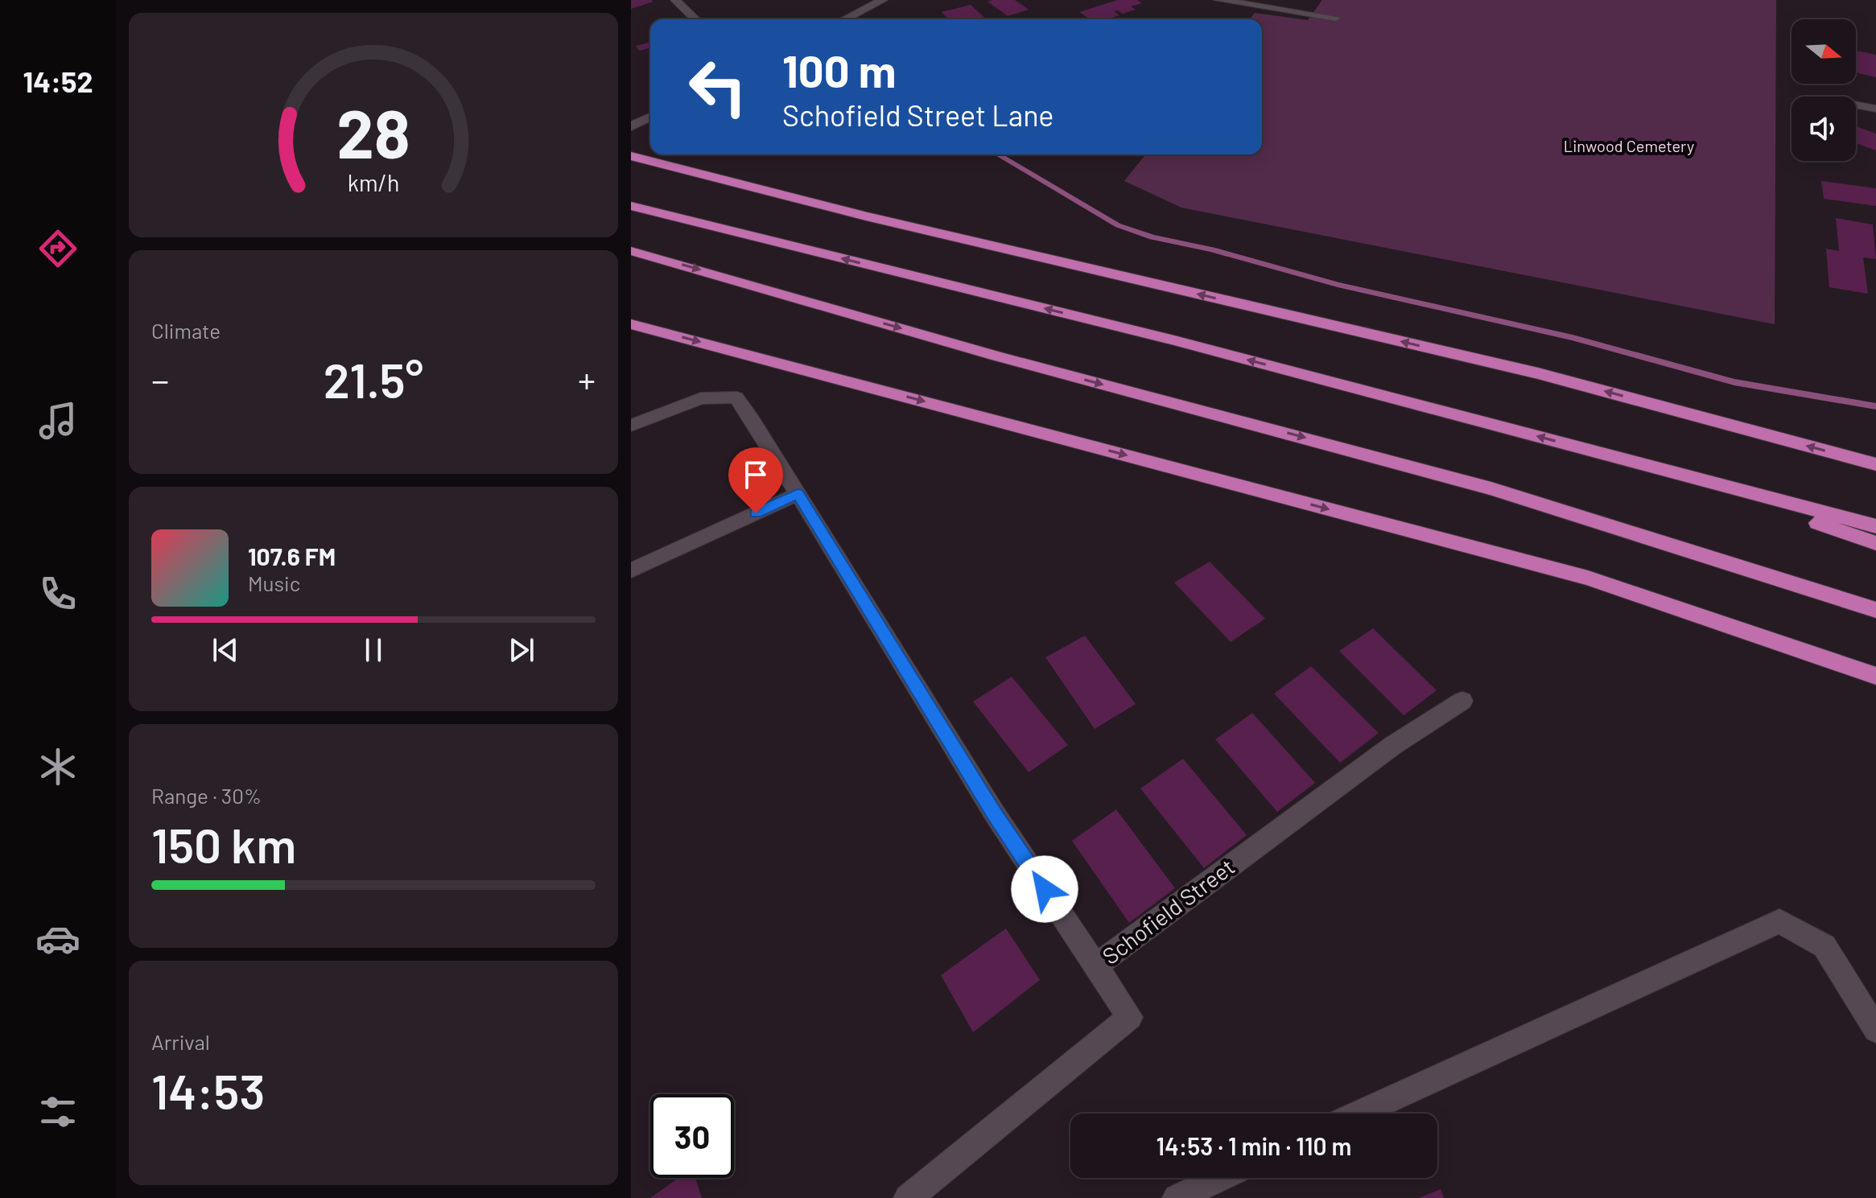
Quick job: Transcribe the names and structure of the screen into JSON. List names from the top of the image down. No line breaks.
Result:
{"streets":{"street":["Schofield Street"]},"parks":["Linwood Cemetery"],"north":"right","page":{"tabs":"14:52","turn":["100 m","Schofield Street Lane"],"tile":["Climate",["Range · 30%","150 km"],["Arrival","14:53"]],"heat":["−","21.5°","+"],"song":["107.6 FM","Music"],"limit":"30","trip":"14:53 · 1 min · 110 m","gauge":["28","km/h"]}}
